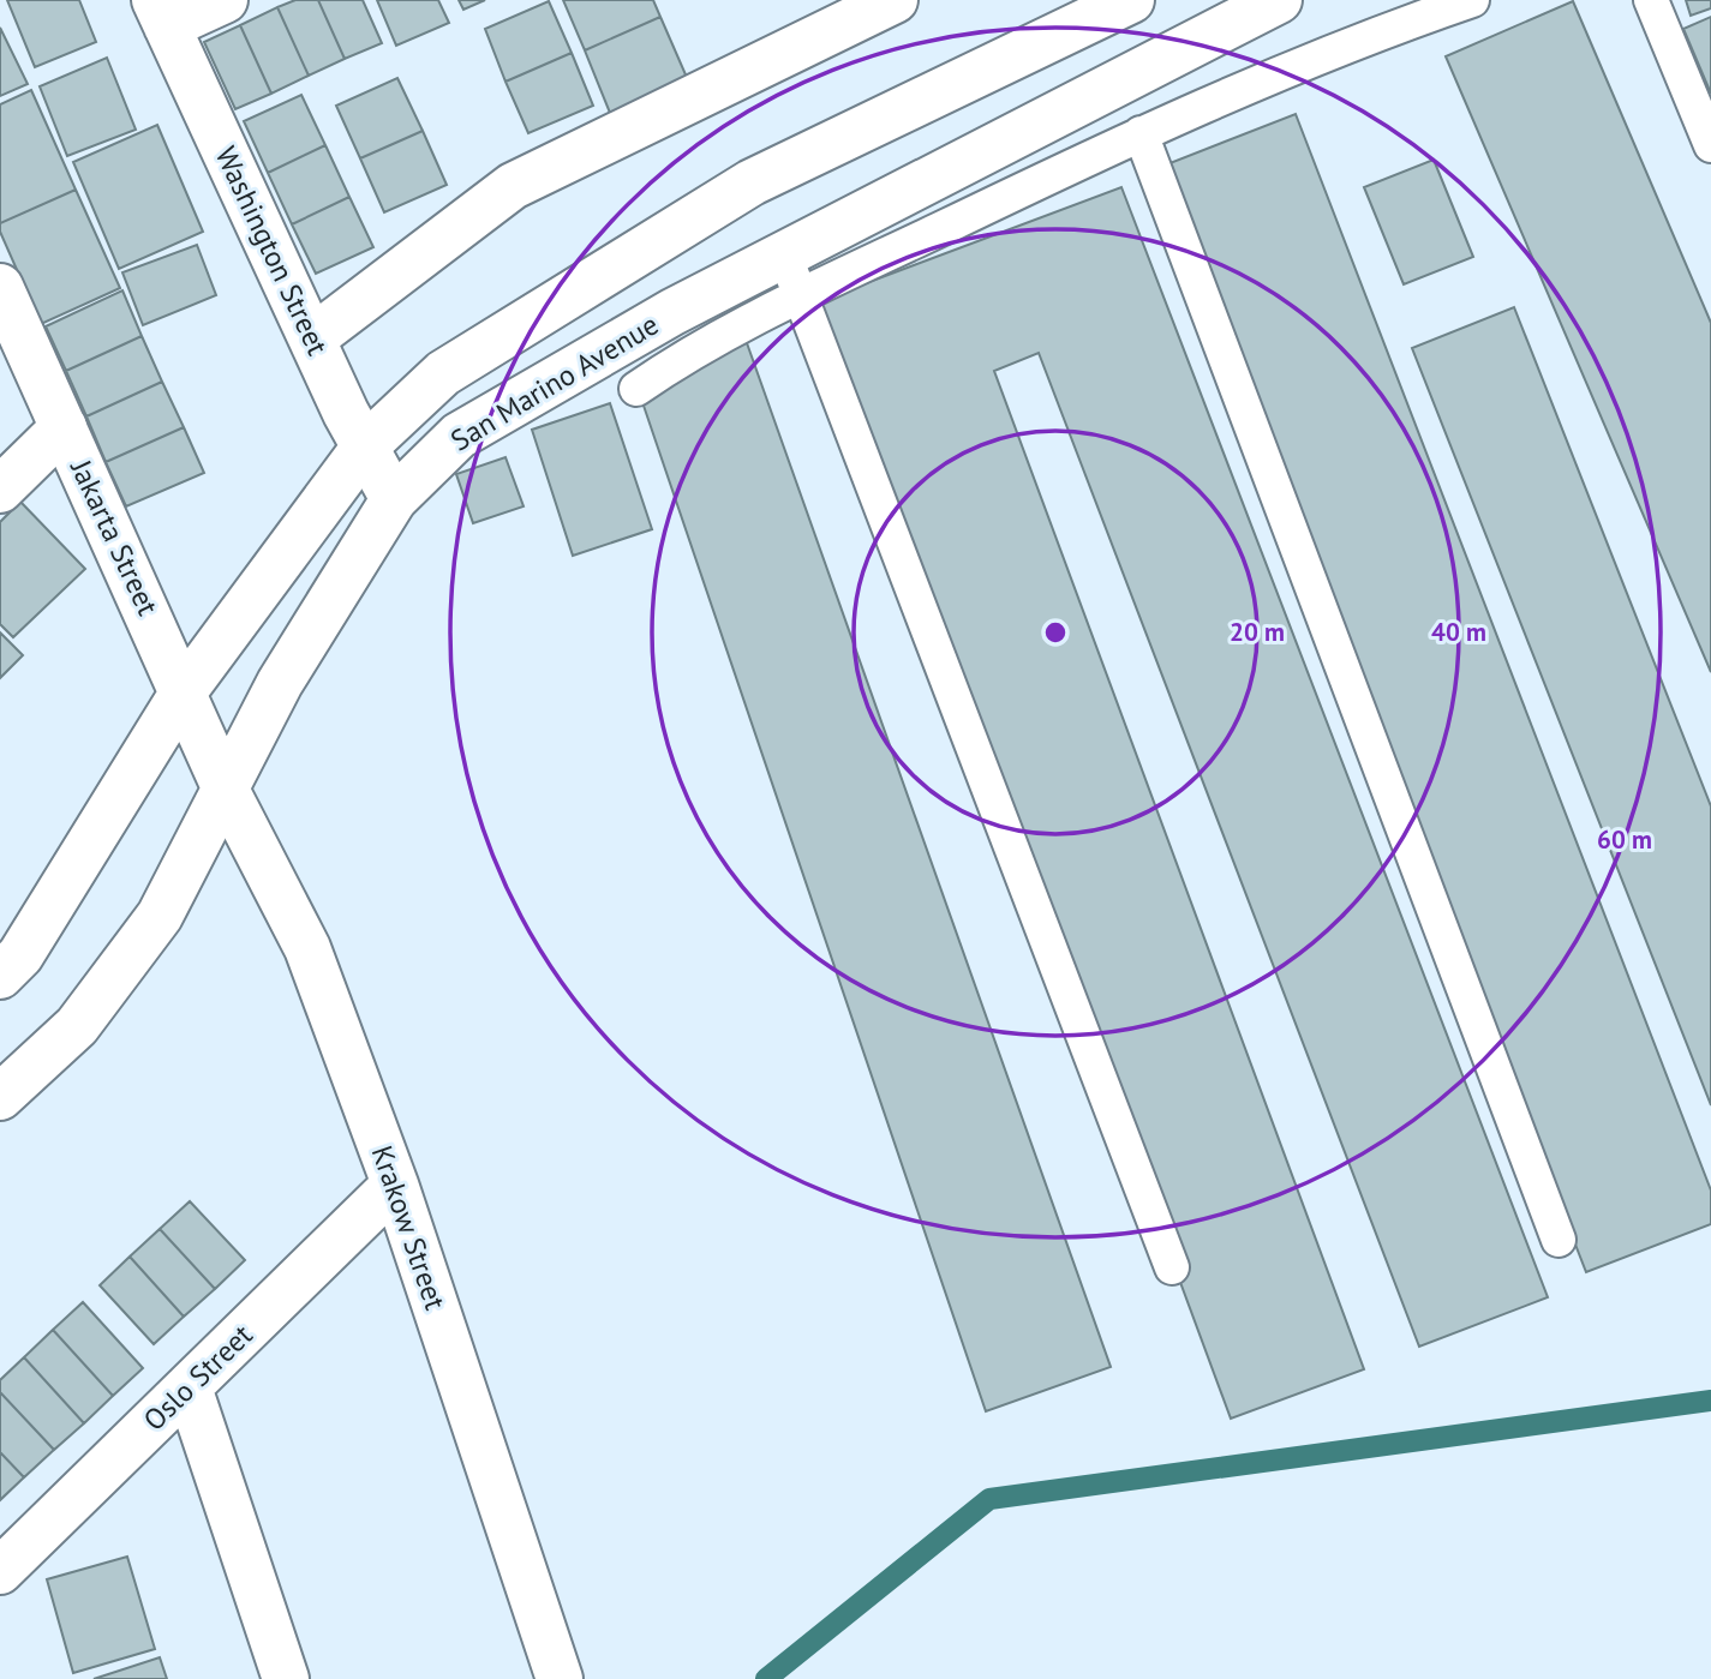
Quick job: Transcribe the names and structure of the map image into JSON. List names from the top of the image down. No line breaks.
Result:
{"streets":{"street":["Washington Street","San Marino Avenue","Jakarta Street","Krakow Street","Oslo Street"]},"crossings":[["Washington Street","San Marino Avenue"],["San Marino Avenue","Jakarta Street"],["San Marino Avenue","Krakow Street"],["Jakarta Street","Krakow Street"],["Krakow Street","Oslo Street"]],"rings":["20 m","40 m","60 m"]}
